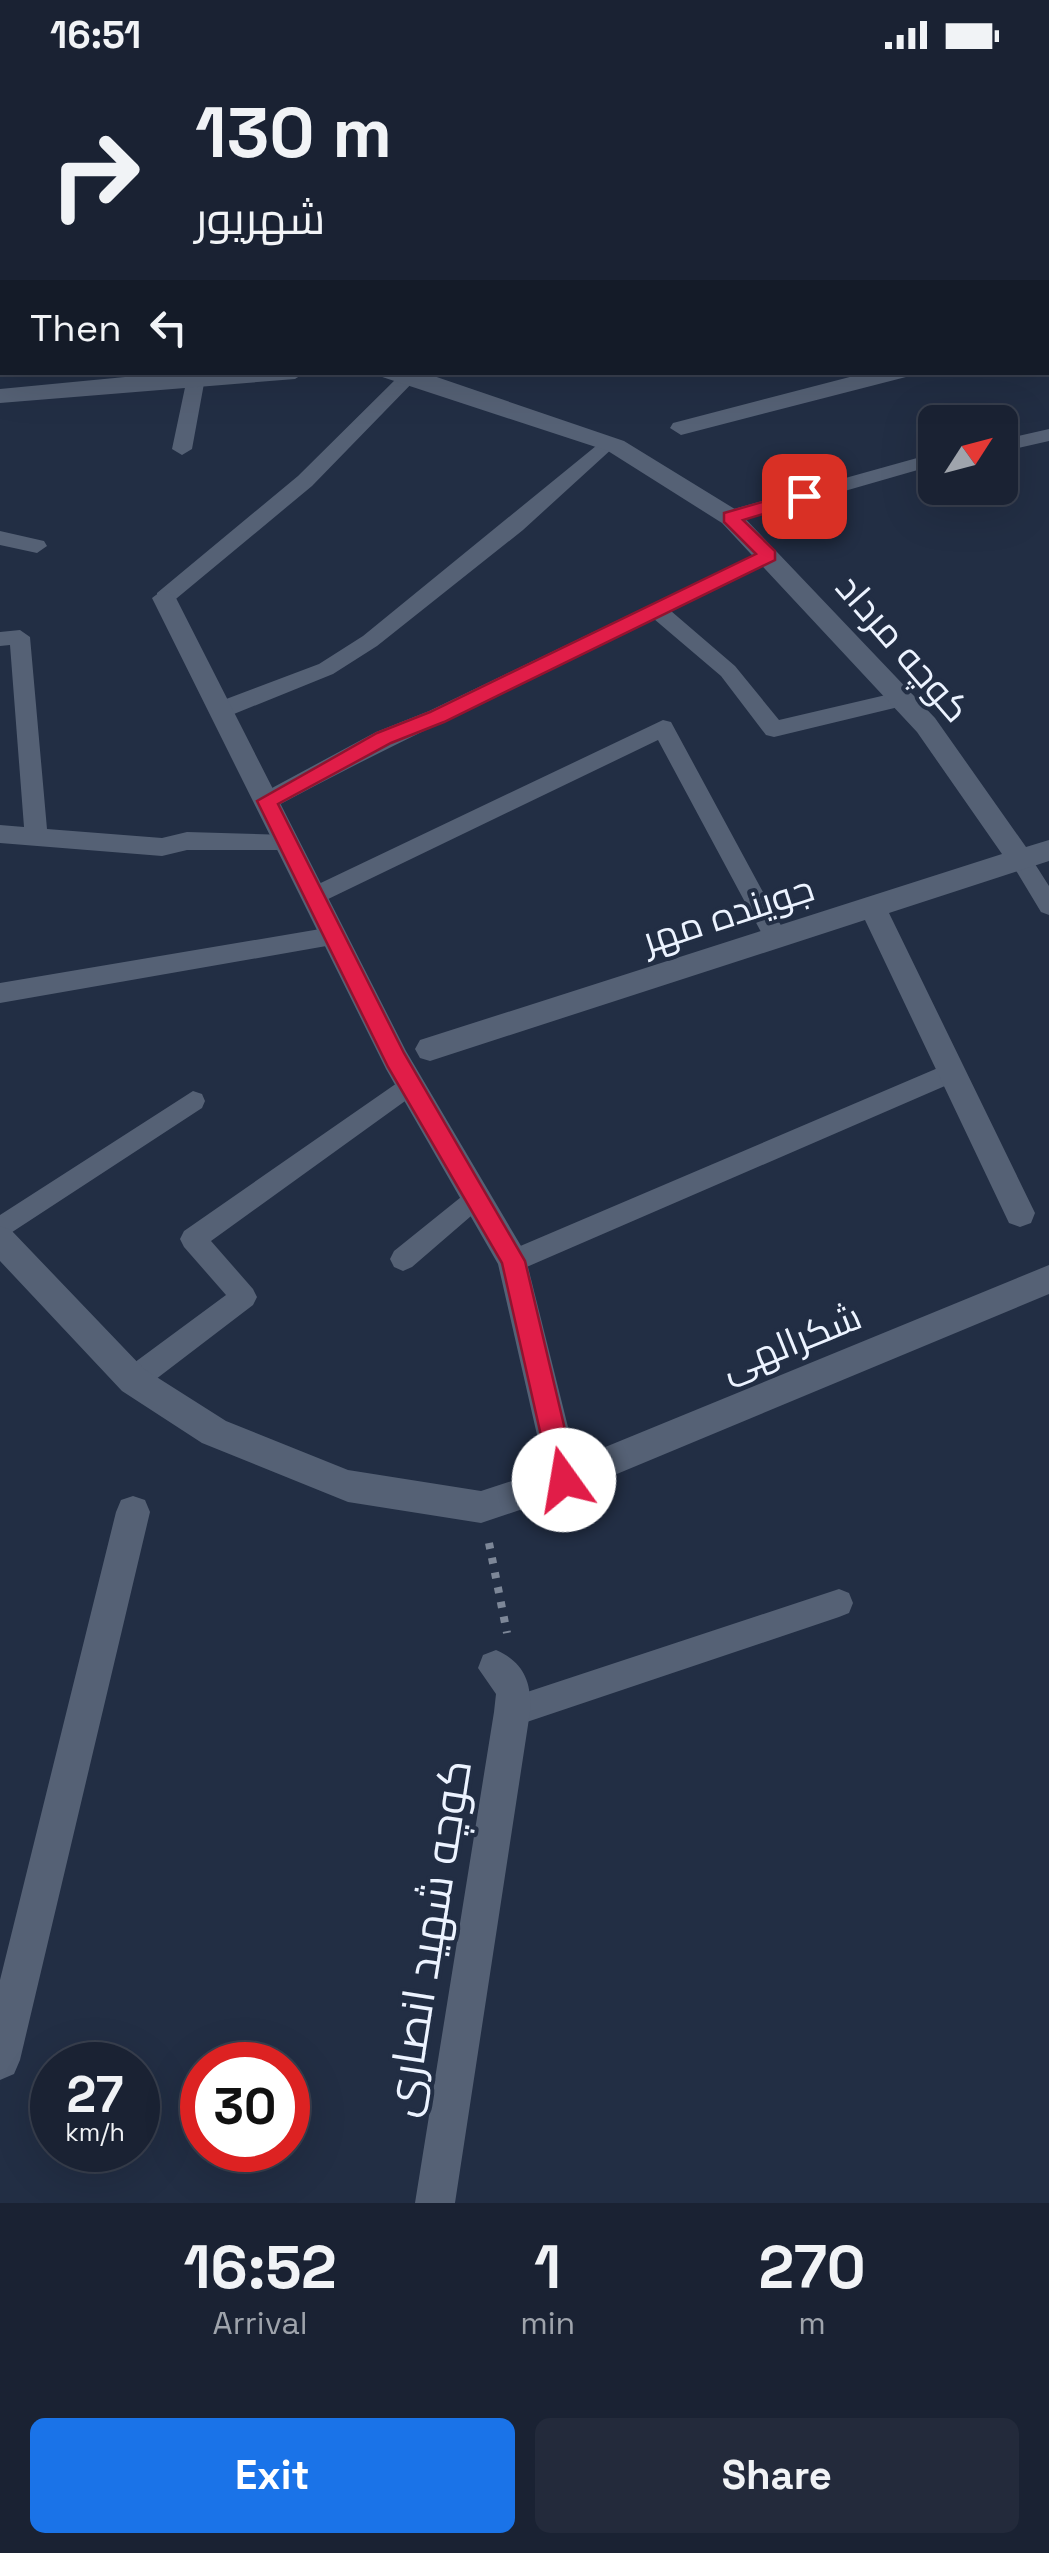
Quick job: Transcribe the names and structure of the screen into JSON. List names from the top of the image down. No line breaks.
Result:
{"streets":{"street":["کوچه مرداد","جوینده مهر","شکرالهی","کوچه شهید انصاری"]},"crossings":[["کوچه مرداد","جوینده مهر"]],"north":"top right","page":{"status":"16:51","turn":["130 m","شهریور"],"then":"Then","speed":"27 km/h","limit":"30","eta":["16:52","Arrival","1","min","270","m"],"buttons":["Exit","Share"]}}
